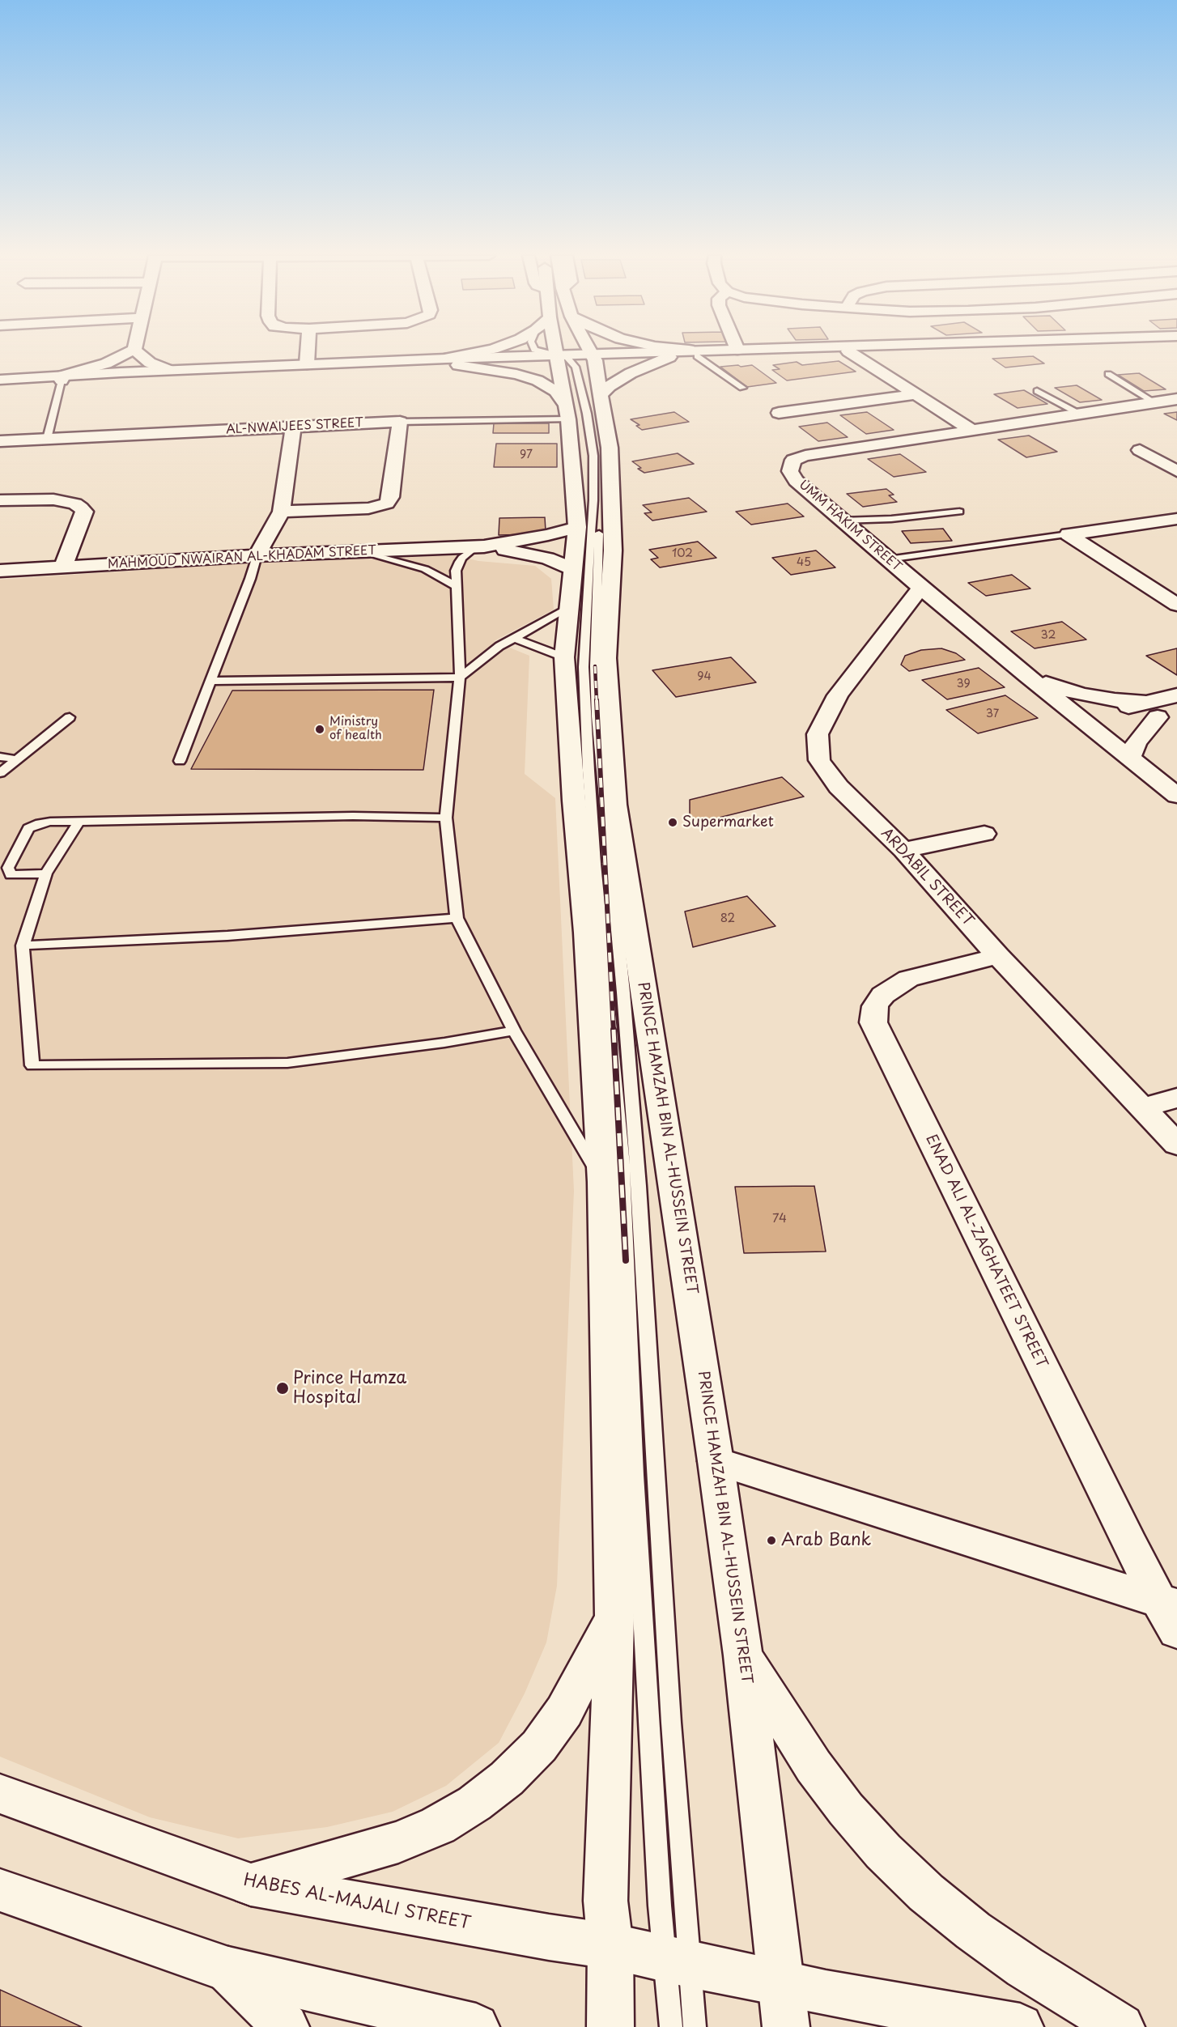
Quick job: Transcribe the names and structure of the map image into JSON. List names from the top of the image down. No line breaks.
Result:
{"streets":{"street":["AL-NWAIJEES STREET","UMM HAKIM STREET","MAHMOUD NWAIRAN AL-KHADAM STREET","ARDABIL STREET","PRINCE HAMZAH BIN AL-HUSSEIN STREET","ENAD ALI AL-ZAGHATEET STREET","HABES AL-MAJALI STREET"]},"crossings":[["UMM HAKIM STREET","ARDABIL STREET"],["MAHMOUD NWAIRAN AL-KHADAM STREET","PRINCE HAMZAH BIN AL-HUSSEIN STREET"],["ARDABIL STREET","ENAD ALI AL-ZAGHATEET STREET"],["PRINCE HAMZAH BIN AL-HUSSEIN STREET","HABES AL-MAJALI STREET"]],"places":["Ministry of health","Supermarket","Prince Hamza Hospital","Arab Bank"],"house_numbers":["97","102","45","32","94","39","37","82","74"]}
